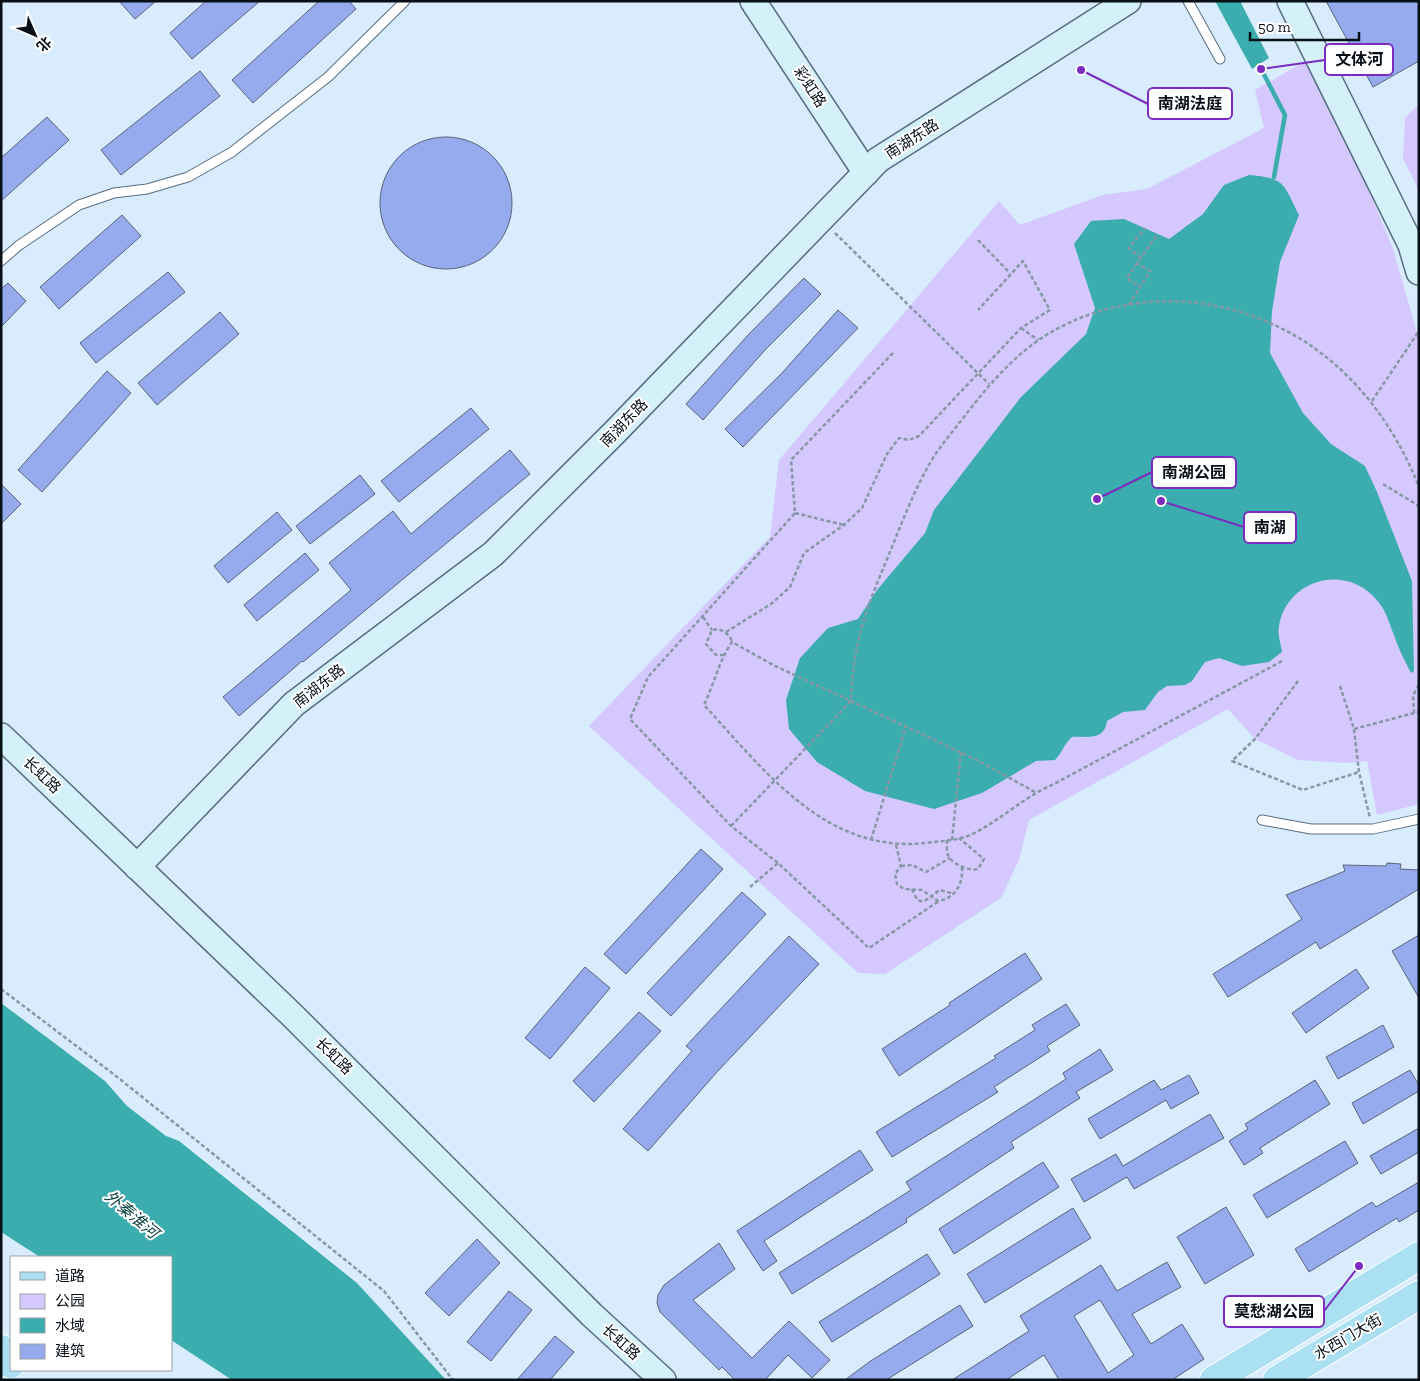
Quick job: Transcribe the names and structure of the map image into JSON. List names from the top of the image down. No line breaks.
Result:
{"streets":{"main road":["水西门大街"],"street":["彩虹路","南湖东路","长虹路"]},"crossings":[["彩虹路","南湖东路"],["南湖东路","长虹路"]],"water":["外秦淮河"],"places":["文体河","南湖法庭","南湖公园","南湖","莫愁湖公园"],"legend":["道路","公园","水域","建筑"],"scale_bar":"50 m","north":"bottom right"}
